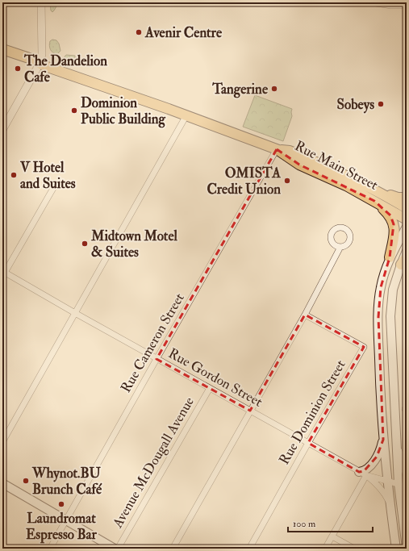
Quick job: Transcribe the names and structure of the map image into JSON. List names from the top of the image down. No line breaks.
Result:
{"streets":{"main road":["Rue Main Street"],"street":["Rue Cameron Street","Rue Gordon Street","Rue Dominion Street","Avenue McDougall Avenue"]},"crossings":[["Rue Main Street","Rue Cameron Street"],["Rue Cameron Street","Rue Gordon Street"],["Rue Gordon Street","Rue Dominion Street"],["Rue Gordon Street","Avenue McDougall Avenue"]],"places":["Avenir Centre","The Dandelion Cafe","Tangerine","Sobeys","Dominion Public Building","V Hotel and Suites","OMISTA Credit Union","Midtown Motel & Suites","Whynot.BU Brunch Café","Laundromat Espresso Bar"],"scale_bar":"100 m"}
